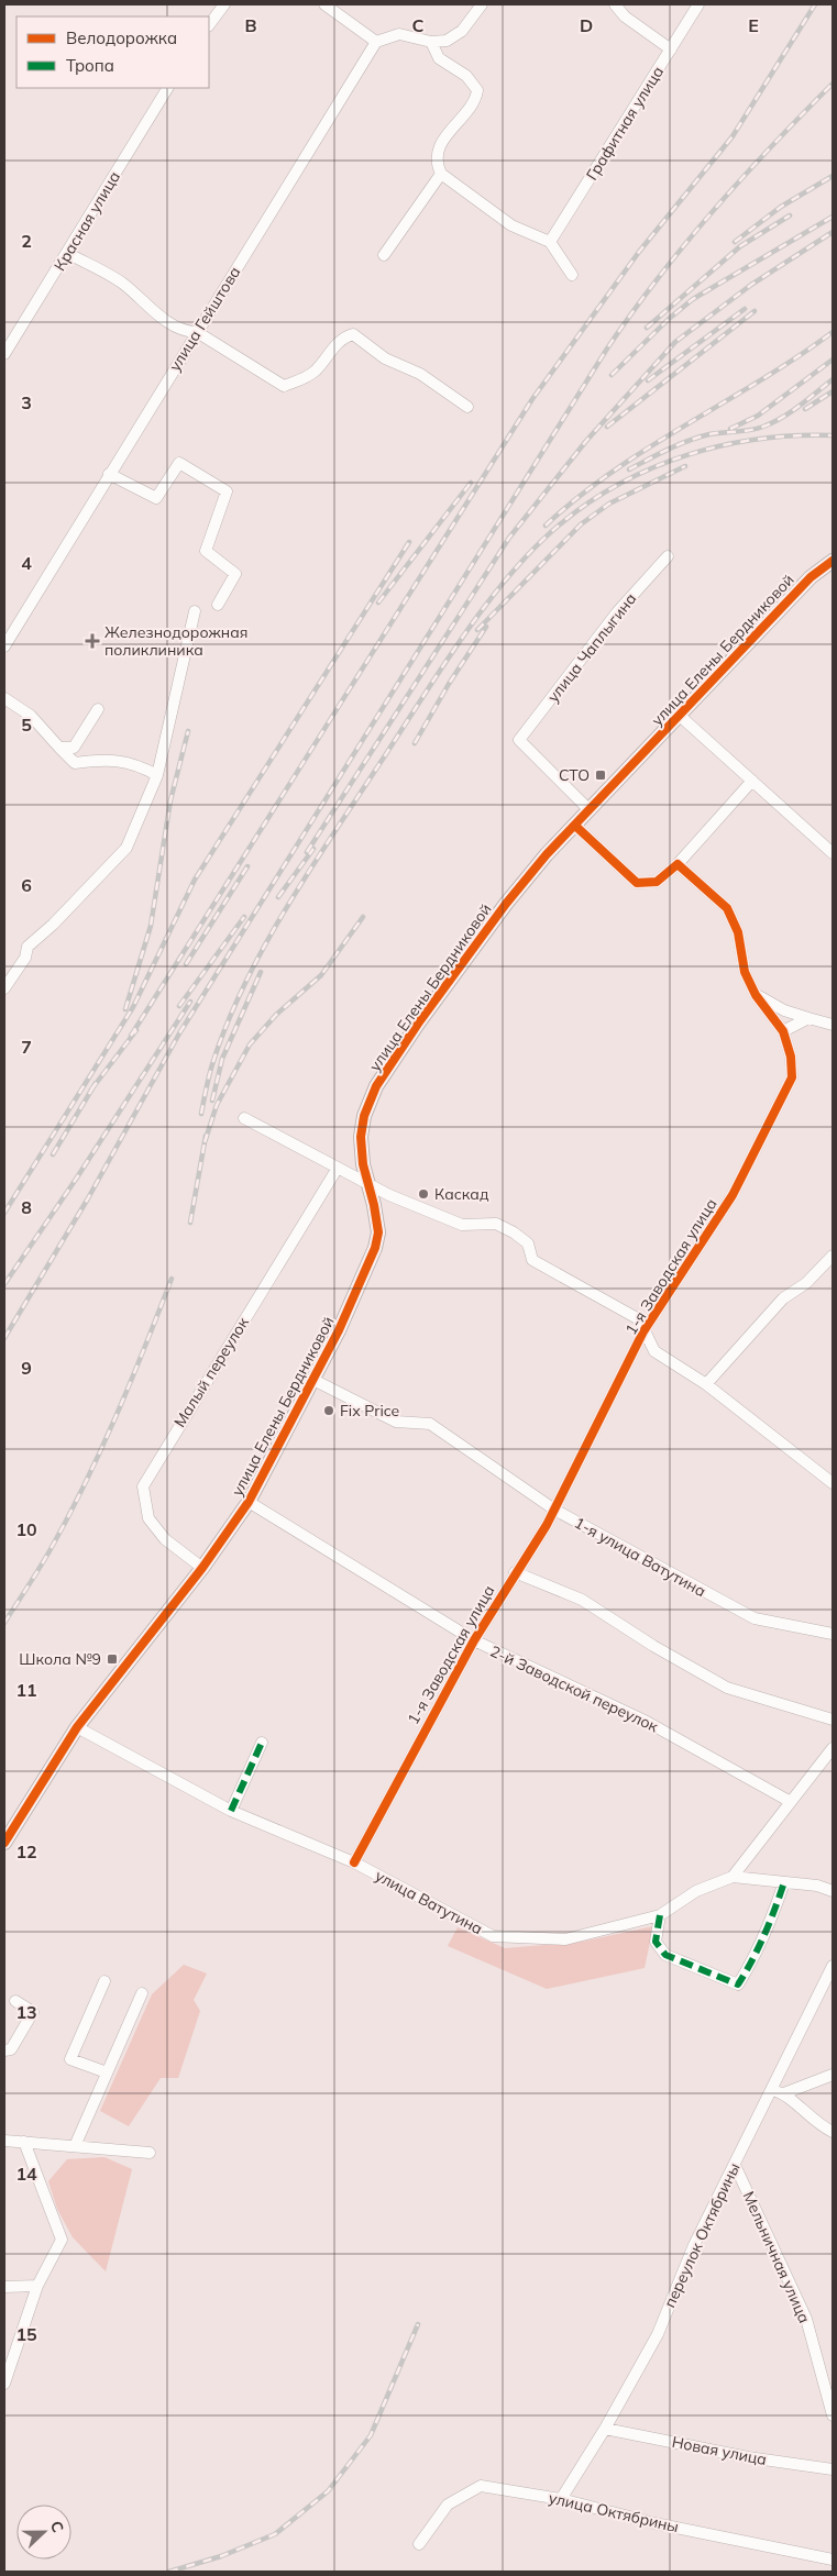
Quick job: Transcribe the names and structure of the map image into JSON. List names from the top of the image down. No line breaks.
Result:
{"streets":{"street":["Графитная улица","Красная улица","улица Гейштова","улица Чаплыгина","улица Елены Бердниковой","1-я Заводская улица","Малый переулок","1-я улица Ватутина","2-й Заводской переулок","улица Ватутина","переулок Октябрины","Мельничная улица","Новая улица","улица Октябрины"]},"crossings":[["улица Чаплыгина","улица Елены Бердниковой"],["улица Елены Бердниковой","Малый переулок"],["улица Елены Бердниковой","1-я улица Ватутина"],["улица Елены Бердниковой","2-й Заводской переулок"],["улица Елены Бердниковой","улица Ватутина"],["1-я Заводская улица","1-я улица Ватутина"],["1-я Заводская улица","2-й Заводской переулок"],["1-я Заводская улица","улица Ватутина"],["переулок Октябрины","Мельничная улица"],["переулок Октябрины","Новая улица"],["переулок Октябрины","улица Октябрины"]],"places":{"health":["Железнодорожная поликлиника"],"transit":["СТО","Школа №9"],"other":["Каскад","Fix Price"]},"legend":["Велодорожка","Тропа"],"north":"right","grid":{"columns":["B","C","D","E"],"rows":["2","3","4","5","6","7","8","9","10","11","12","13","14","15"]}}
